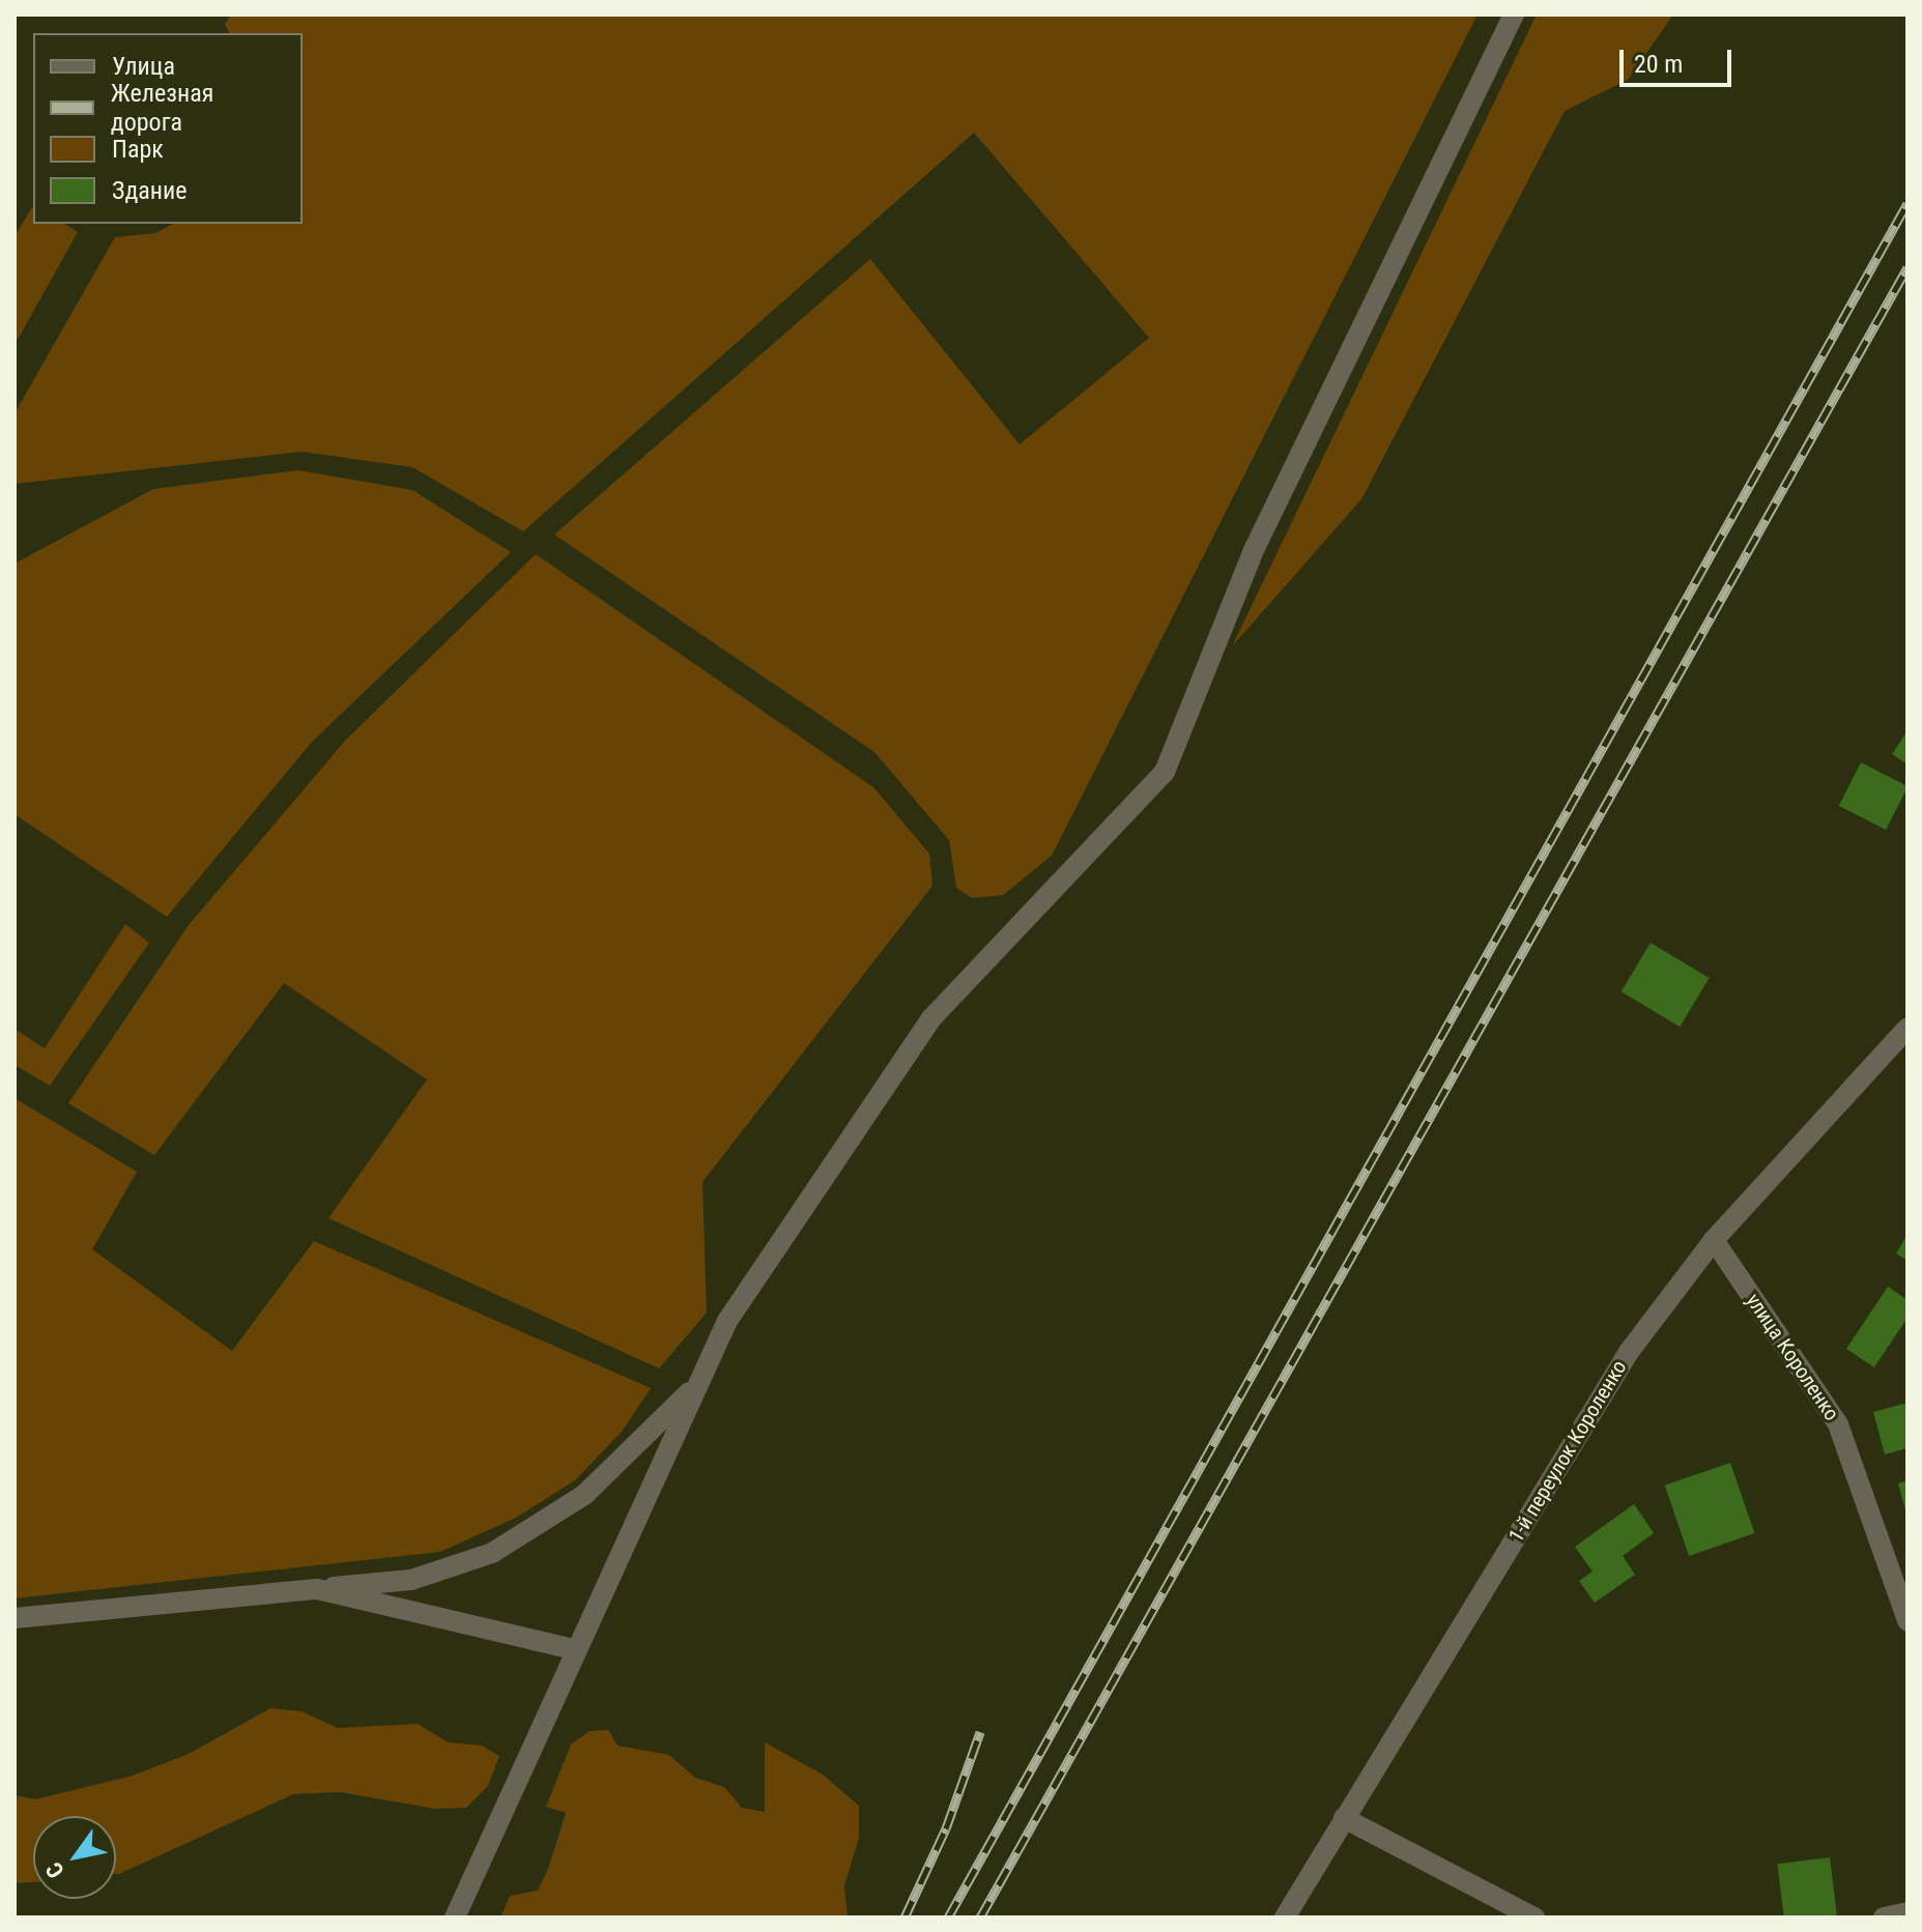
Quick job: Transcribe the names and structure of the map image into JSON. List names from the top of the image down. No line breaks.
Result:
{"streets":{"street":["улица Короленко","1-й переулок Короленко"]},"crossings":[["улица Короленко","1-й переулок Короленко"]],"legend":["Улица","Железная дорога","Парк","Здание"],"scale_bar":"20 m","north":"bottom left"}
